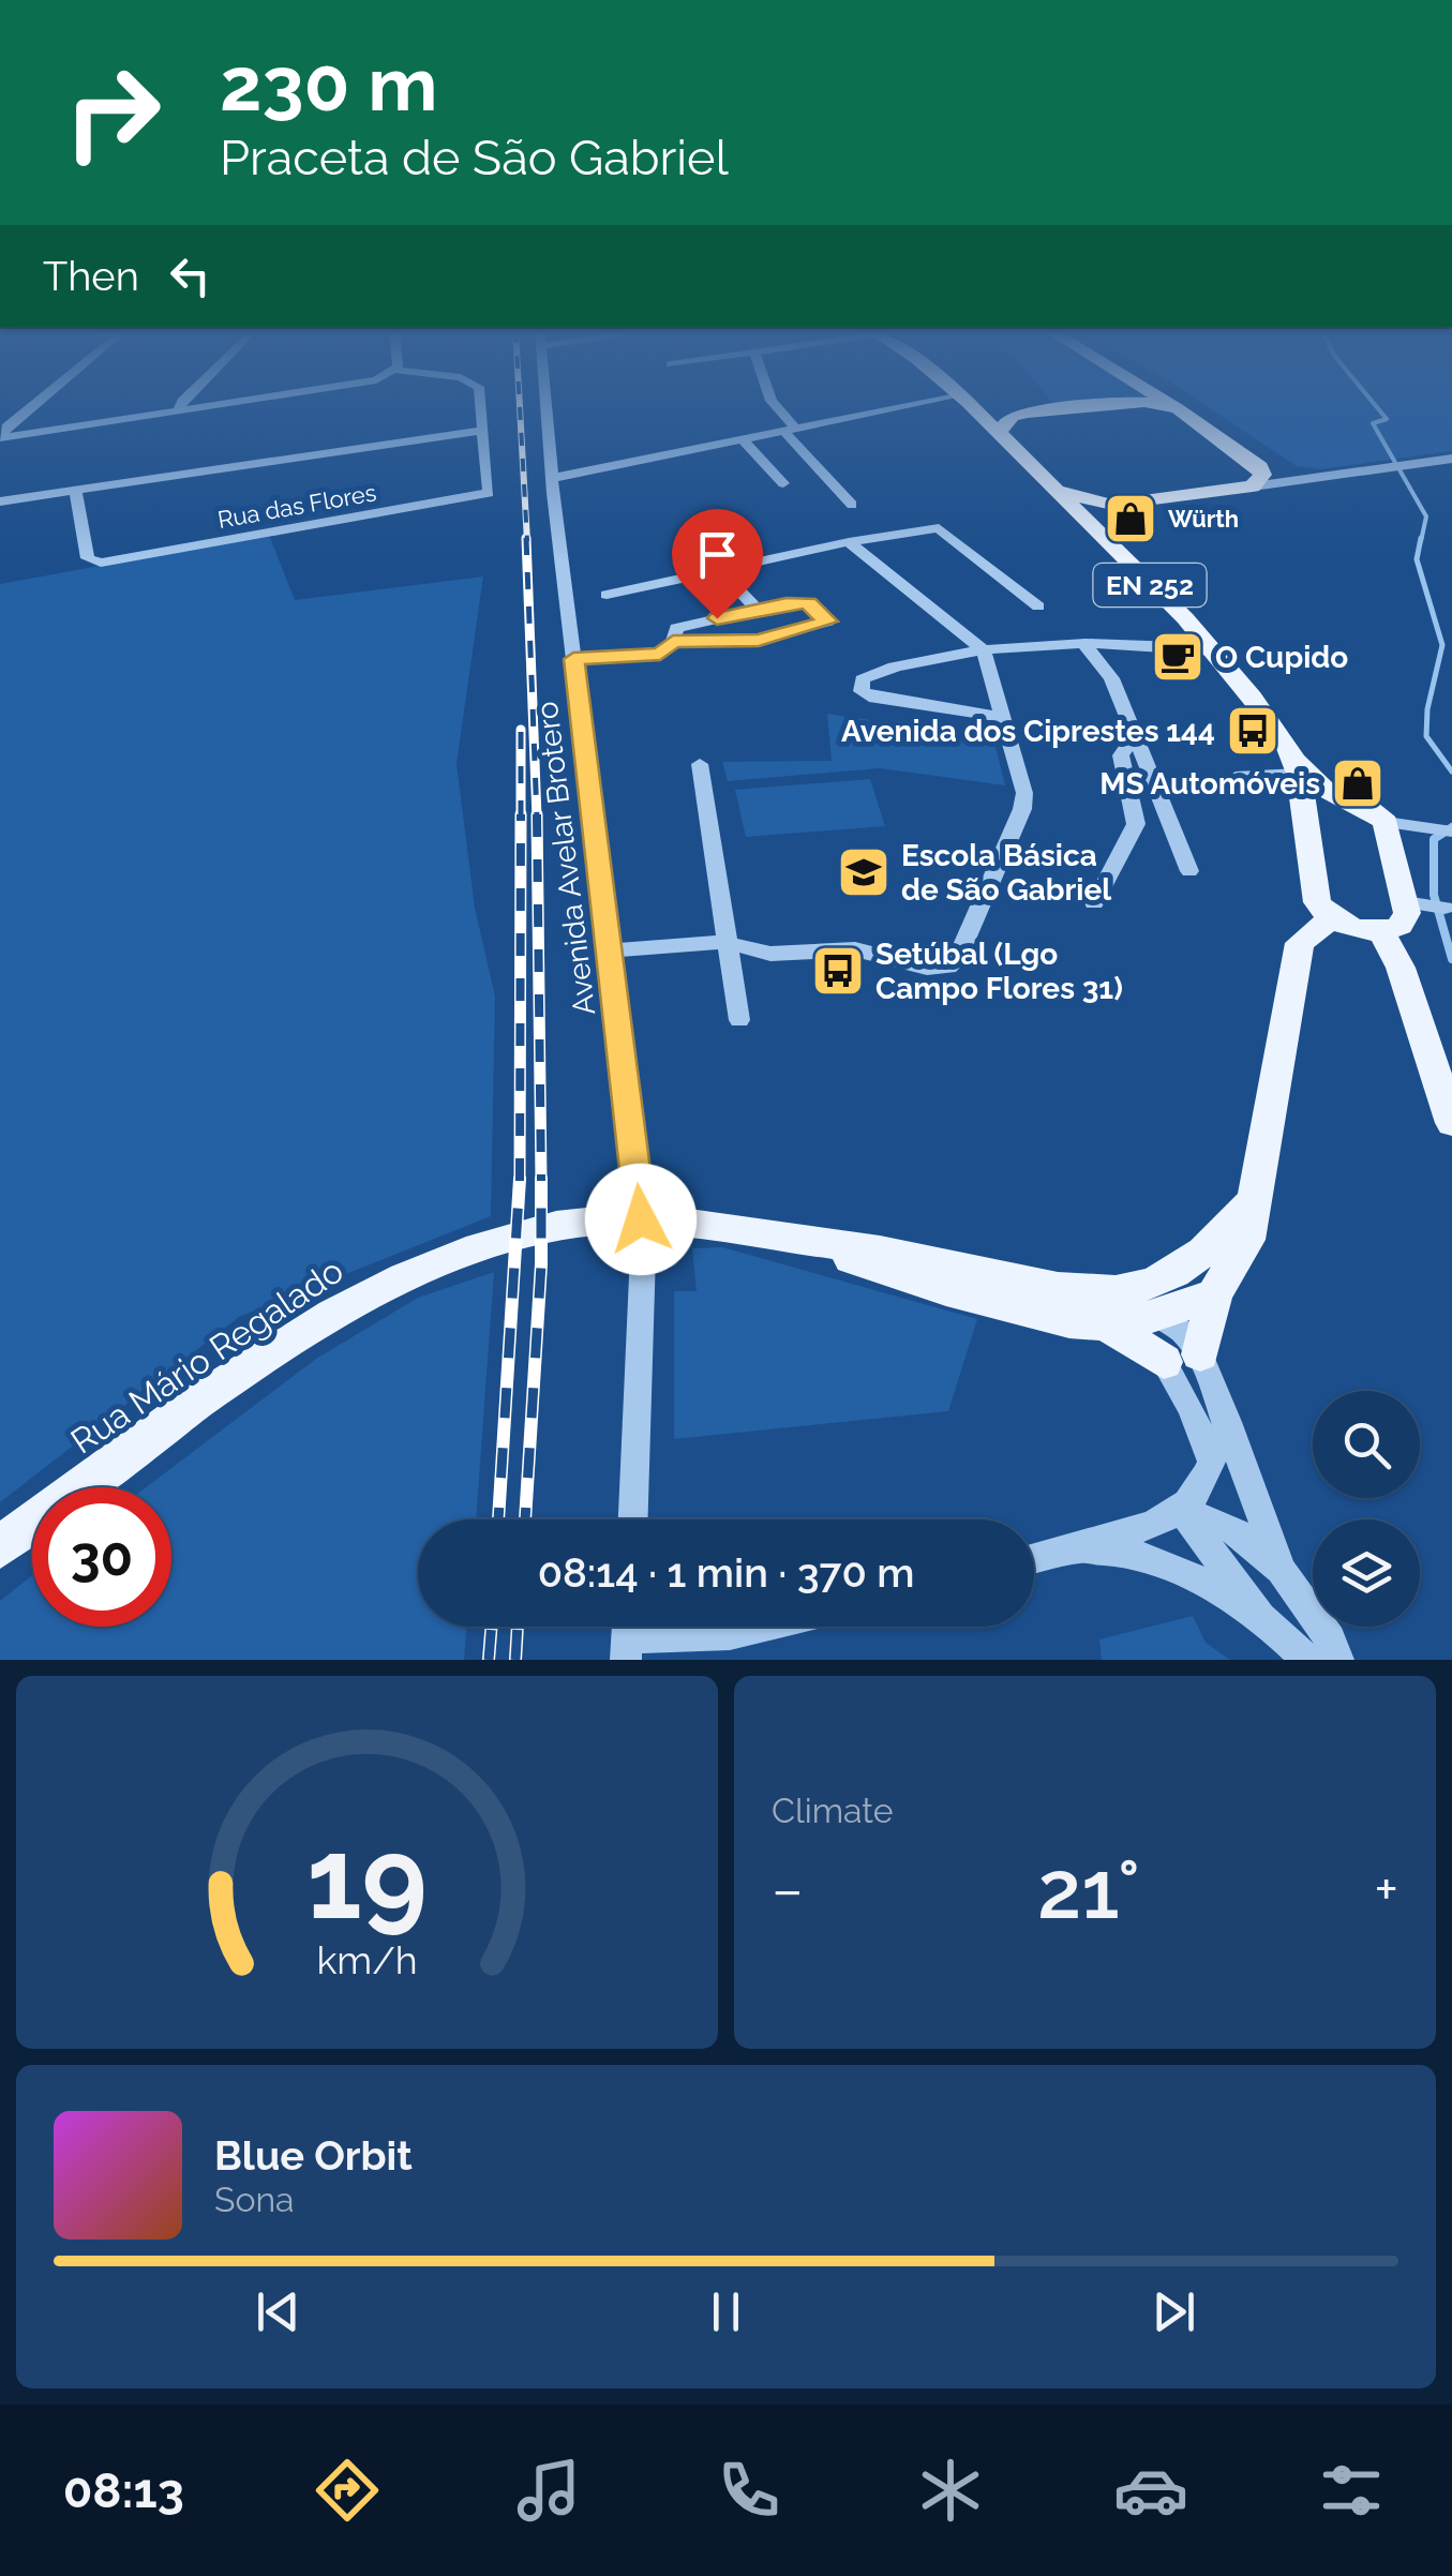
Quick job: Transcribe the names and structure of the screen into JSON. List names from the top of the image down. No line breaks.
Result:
{"streets":{"main road":["EN 252","Rua Mário Regalado"],"street":["Rua das Flores","Avenida Avelar Brotero"]},"places":{"shop":["Würth","MS Automóveis"],"cafe":["O Cupido"],"bus stop":["Avenida dos Ciprestes 144","Setúbal (Lgo Campo Flores 31)"],"school or university":["Escola Básica de São Gabriel"]},"page":{"turn":["230 m","Praceta de São Gabriel"],"then":"Then","limit":"30","trip":"08:14 · 1 min · 370 m","tile":"Climate","heat":["−","21°","+"],"song":["Blue Orbit","Sona"],"tabs":"08:13","gauge":["19","km/h"]}}
